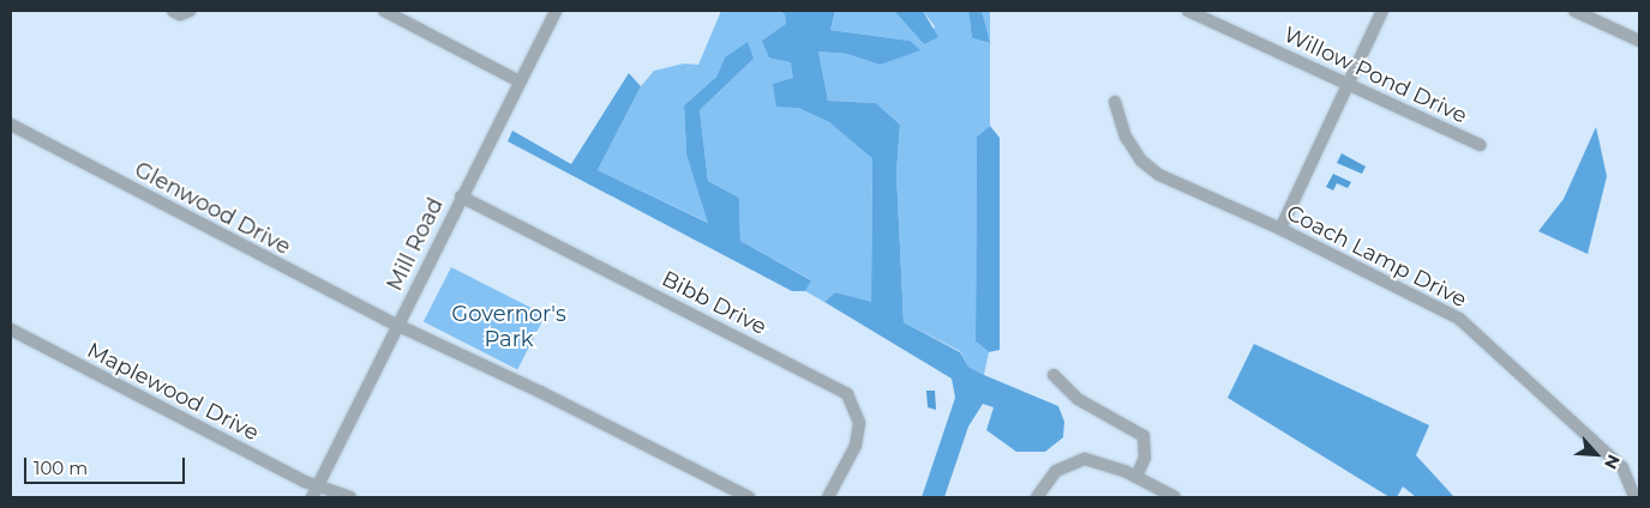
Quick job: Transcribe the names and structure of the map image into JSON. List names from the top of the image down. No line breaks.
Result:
{"streets":{"street":["Willow Pond Drive","Glenwood Drive","Mill Road","Coach Lamp Drive","Bibb Drive","Maplewood Drive"]},"crossings":[["Glenwood Drive","Mill Road"],["Mill Road","Bibb Drive"],["Mill Road","Maplewood Drive"]],"parks":["Governor's Park"],"scale_bar":"100 m","north":"bottom right"}
